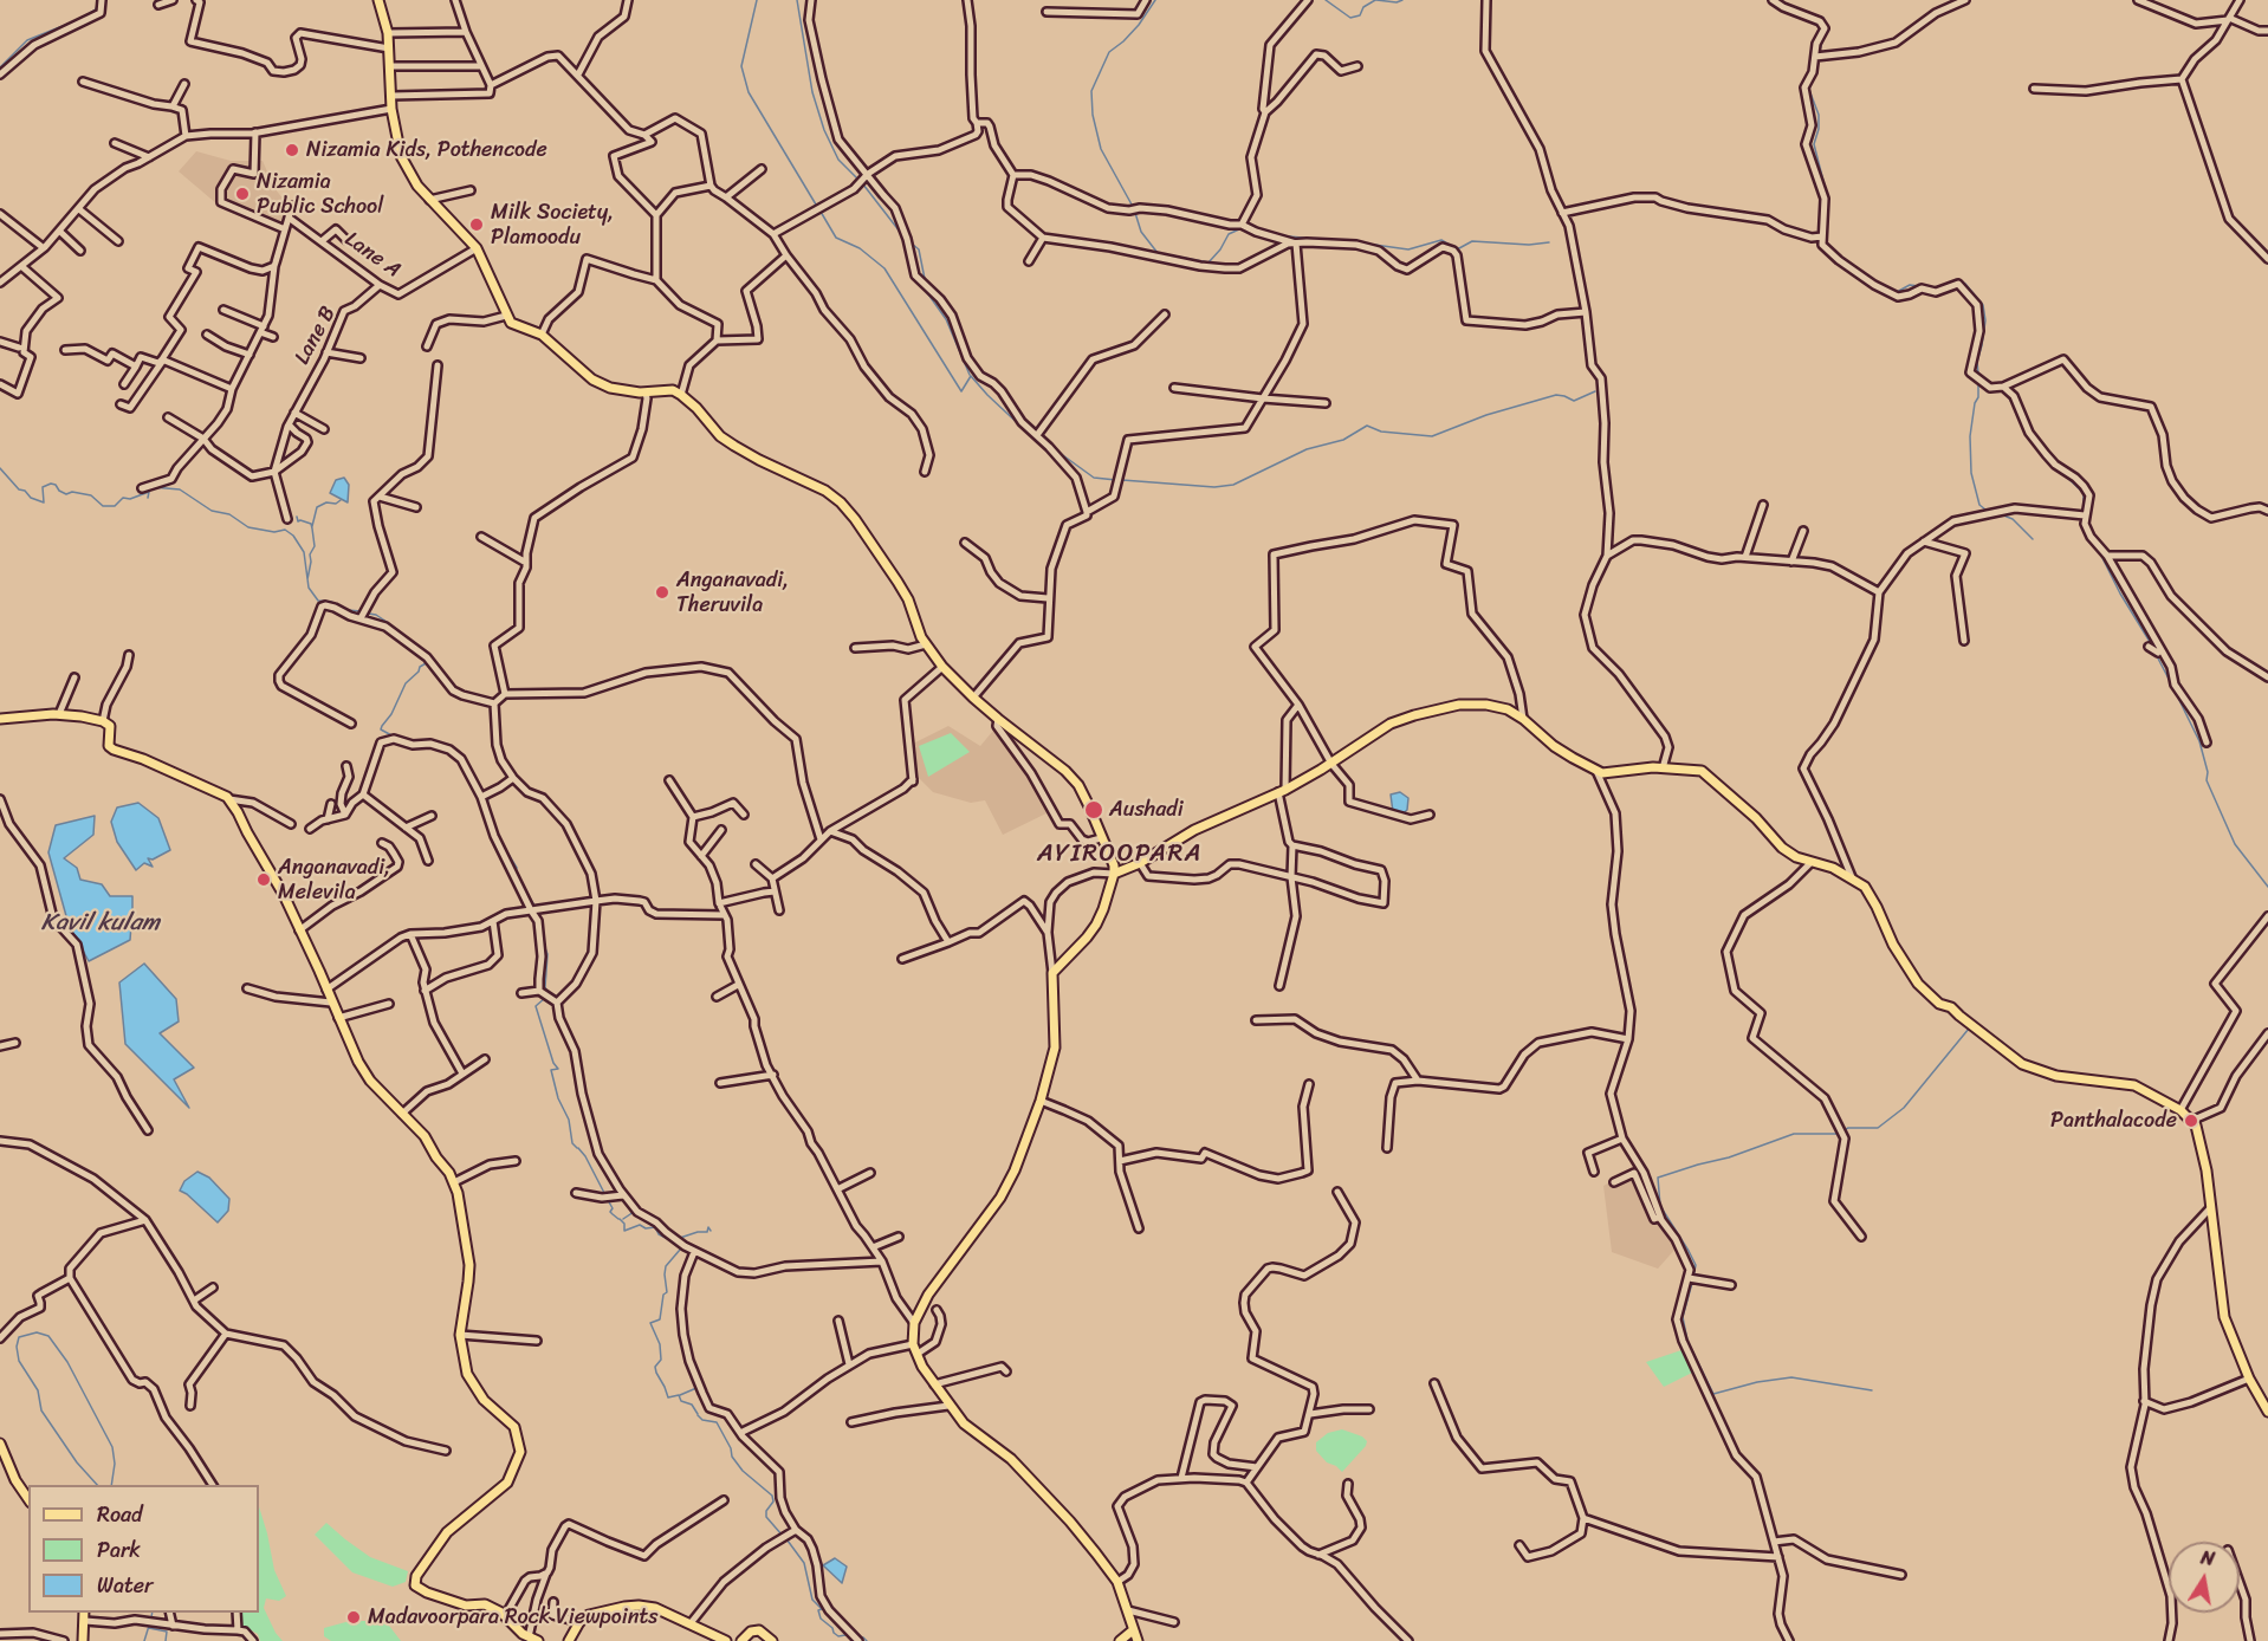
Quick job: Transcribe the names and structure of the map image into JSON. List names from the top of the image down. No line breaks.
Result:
{"streets":{"street":["Lane A","Lane B"]},"crossings":[["Lane A","Lane B"]],"districts":["AYIROOPARA"],"water":["Kavil kulam"],"places":["Nizamia Kids, Pothencode","Nizamia Public School","Milk Society, Plamoodu","Anganavadi, Theruvila","Aushadi","Anganavadi, Melevila","Panthalacode","Madavoorpara Rock Viewpoints"],"legend":["Road","Park","Water"],"north":"top"}
